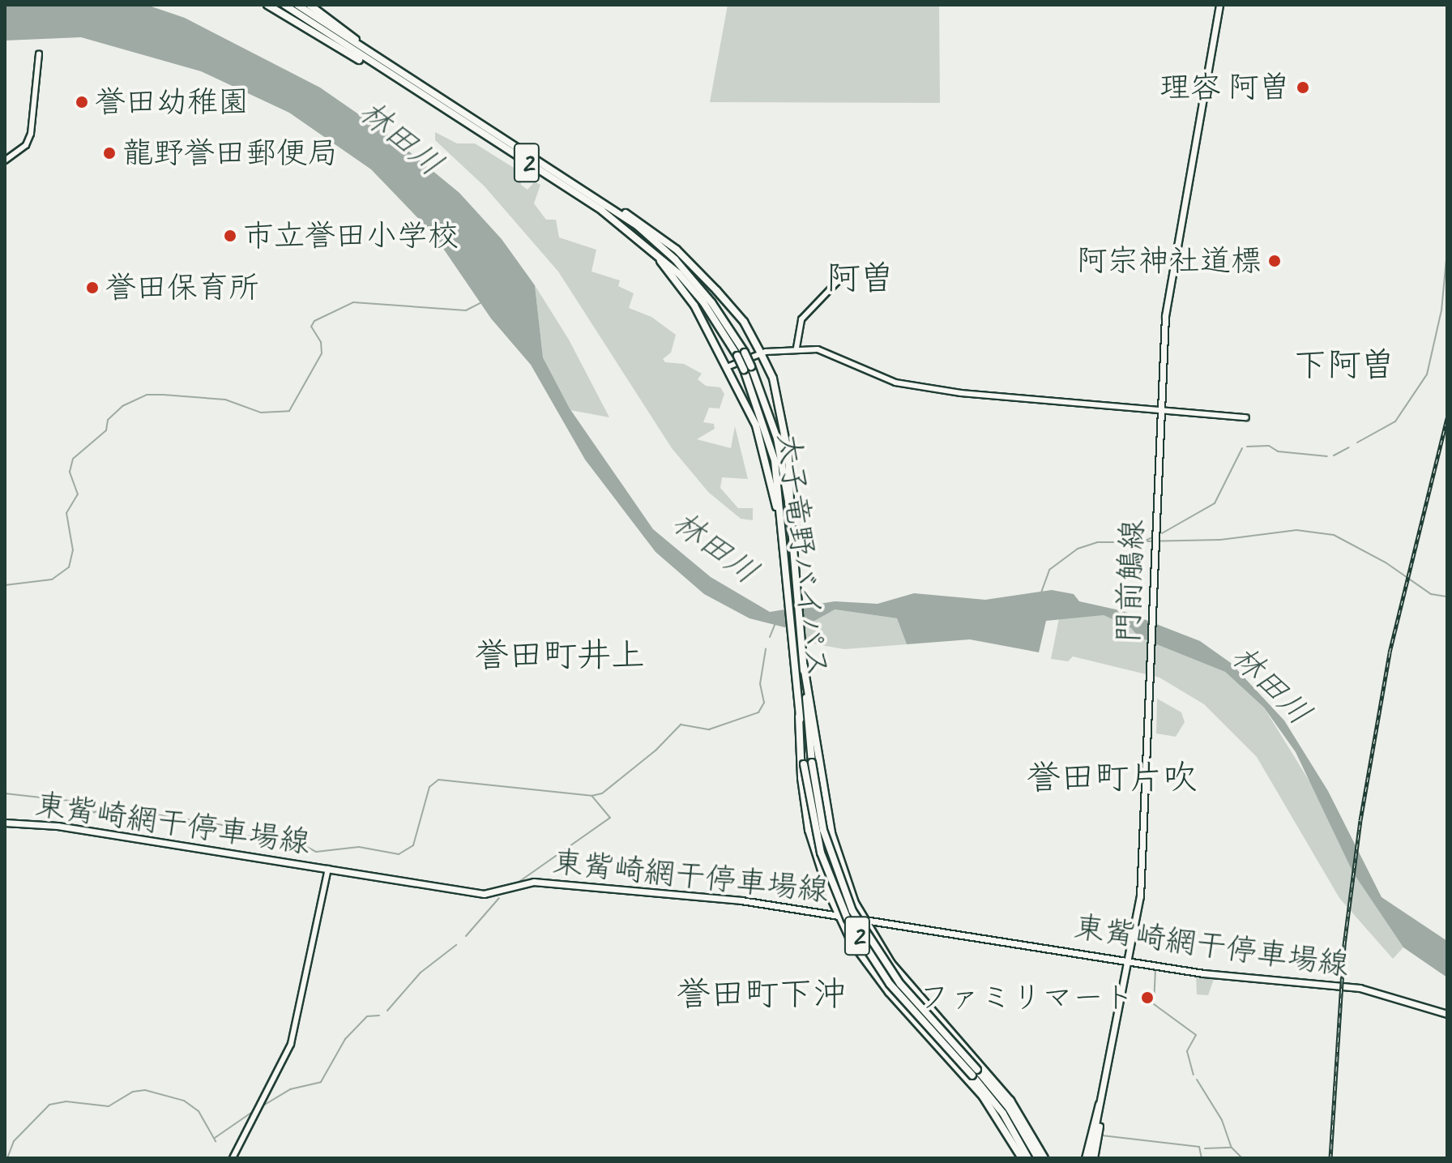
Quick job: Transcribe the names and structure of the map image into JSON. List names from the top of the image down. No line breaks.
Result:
{"streets":{"highway":["2","太子竜野バイパス"],"main road":["門前鵤線","東觜崎網干停車場線"]},"crossings":[["門前鵤線","東觜崎網干停車場線"]],"districts":["阿曽","下阿曽","誉田町井上","誉田町片吹","誉田町下沖"],"water":["林田川"],"places":["理容 阿曽","誉田幼稚園","龍野誉田郵便局","市立誉田小学校","阿宗神社道標","誉田保育所","ファミリマート"]}
